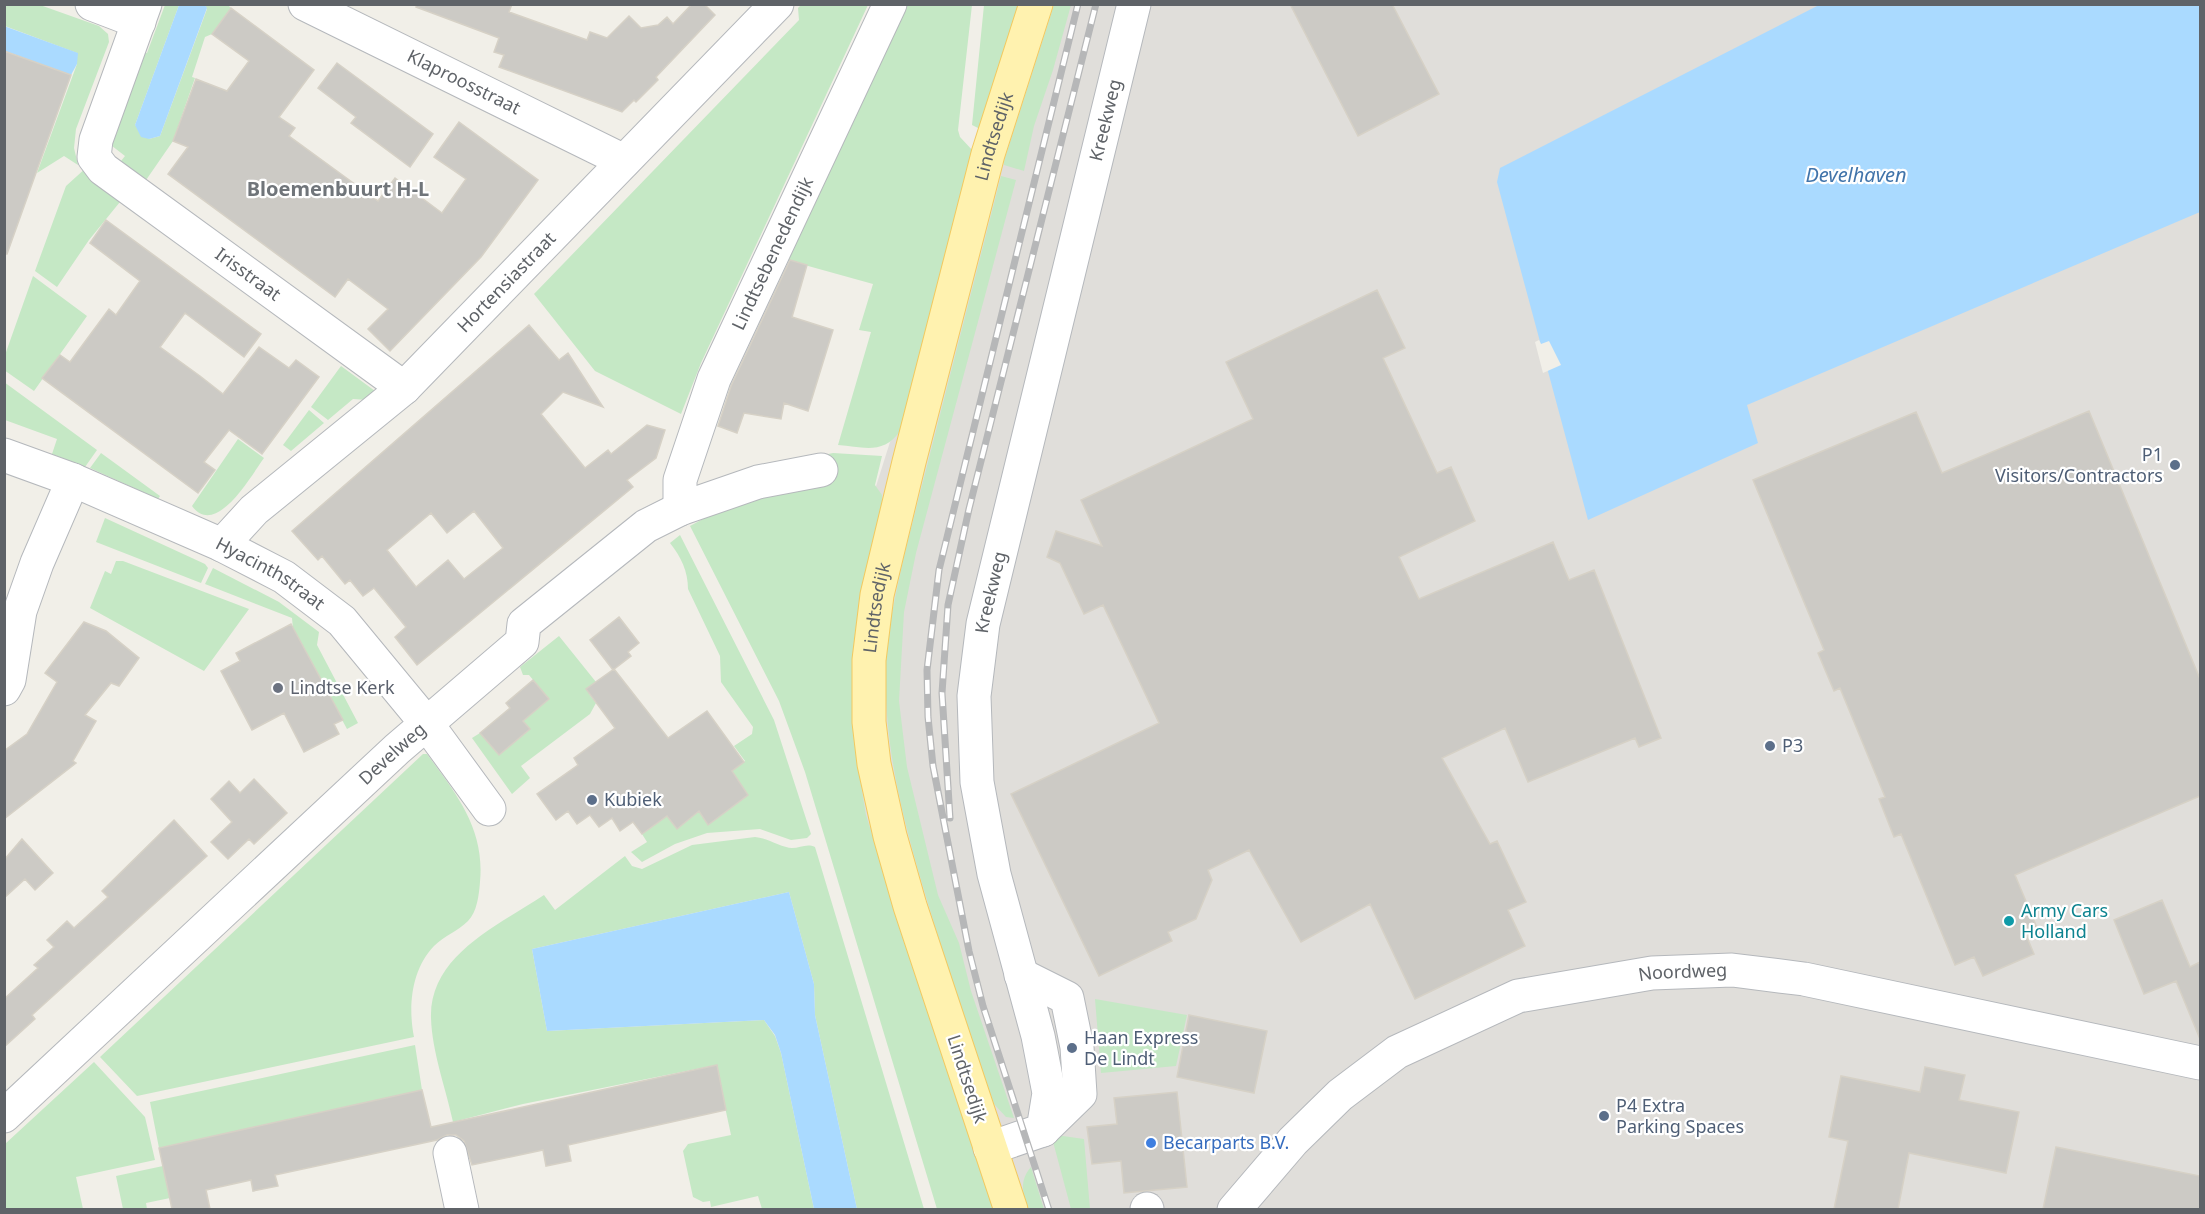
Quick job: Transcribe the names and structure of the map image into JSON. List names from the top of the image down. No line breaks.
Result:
{"streets":{"main road":["Lindtsedijk"],"street":["Klaproosstraat","Kreekweg","Lindtsebenedendijk","Irisstraat","Hortensiastraat","Hyacinthstraat","Develweg","Noordweg"]},"crossings":[["Klaproosstraat","Hortensiastraat"],["Kreekweg","Lindtsedijk"],["Lindtsebenedendijk","Develweg"],["Irisstraat","Hortensiastraat"],["Hortensiastraat","Hyacinthstraat"],["Hyacinthstraat","Develweg"]],"districts":["Bloemenbuurt H-L"],"water":["Develhaven"],"places":["P1 Visitors/Contractors","Lindtse Kerk","P3","Kubiek","Army Cars Holland","Haan Express De Lindt","P4 Extra Parking Spaces","Becarparts B.V."]}
